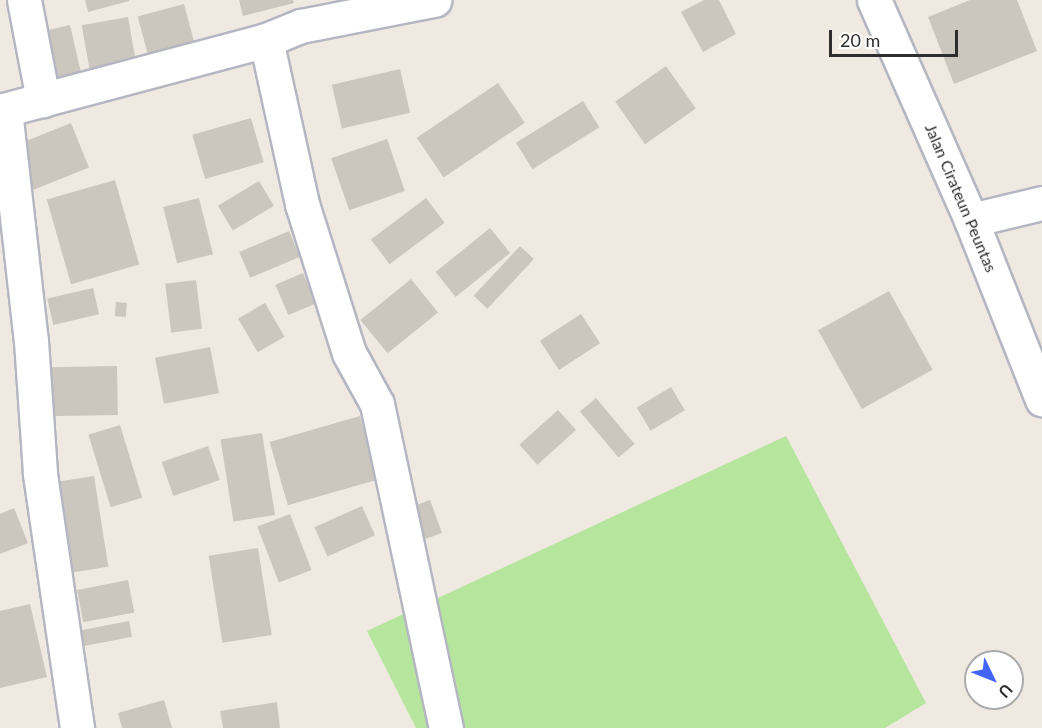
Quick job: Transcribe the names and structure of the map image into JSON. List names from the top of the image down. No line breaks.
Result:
{"streets":{"street":["Jalan Cirateun Peuntas"]},"scale_bar":"20 m","north":"bottom right"}
